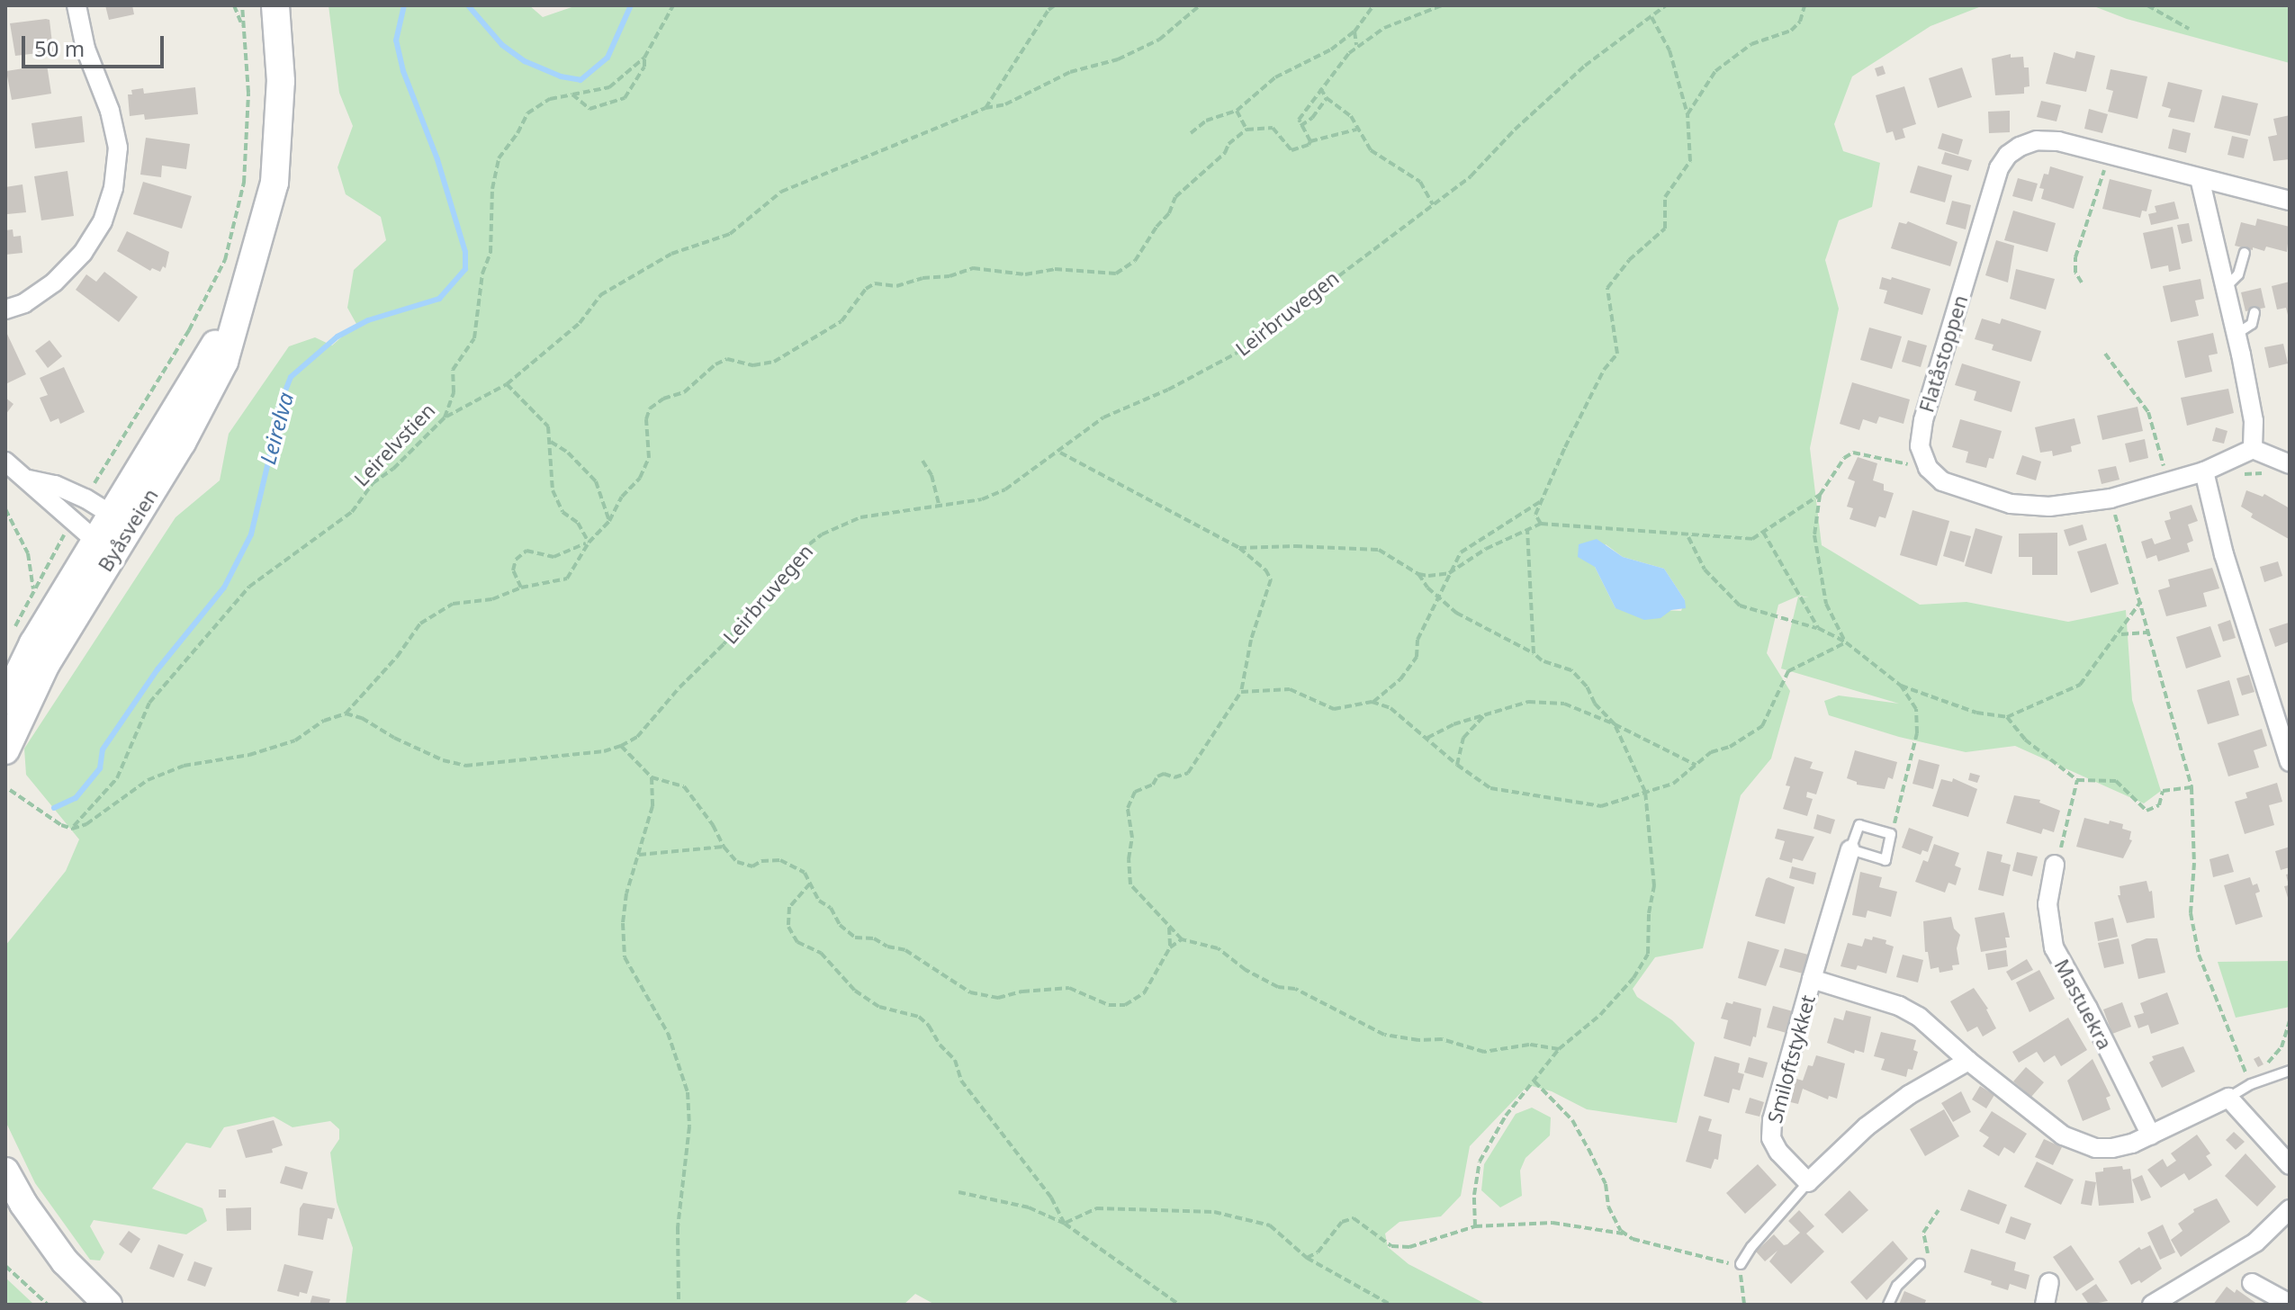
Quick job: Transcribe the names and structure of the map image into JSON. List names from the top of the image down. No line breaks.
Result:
{"streets":{"main road":["Byåsveien"],"street":["Flatåstoppen","Mastuekra","Smiloftstykket"],"path":["Leirbruvegen","Leirelvstien"]},"crossings":[["Mastuekra","Smiloftstykket"]],"water":["Leirelva"],"scale_bar":"50 m"}
